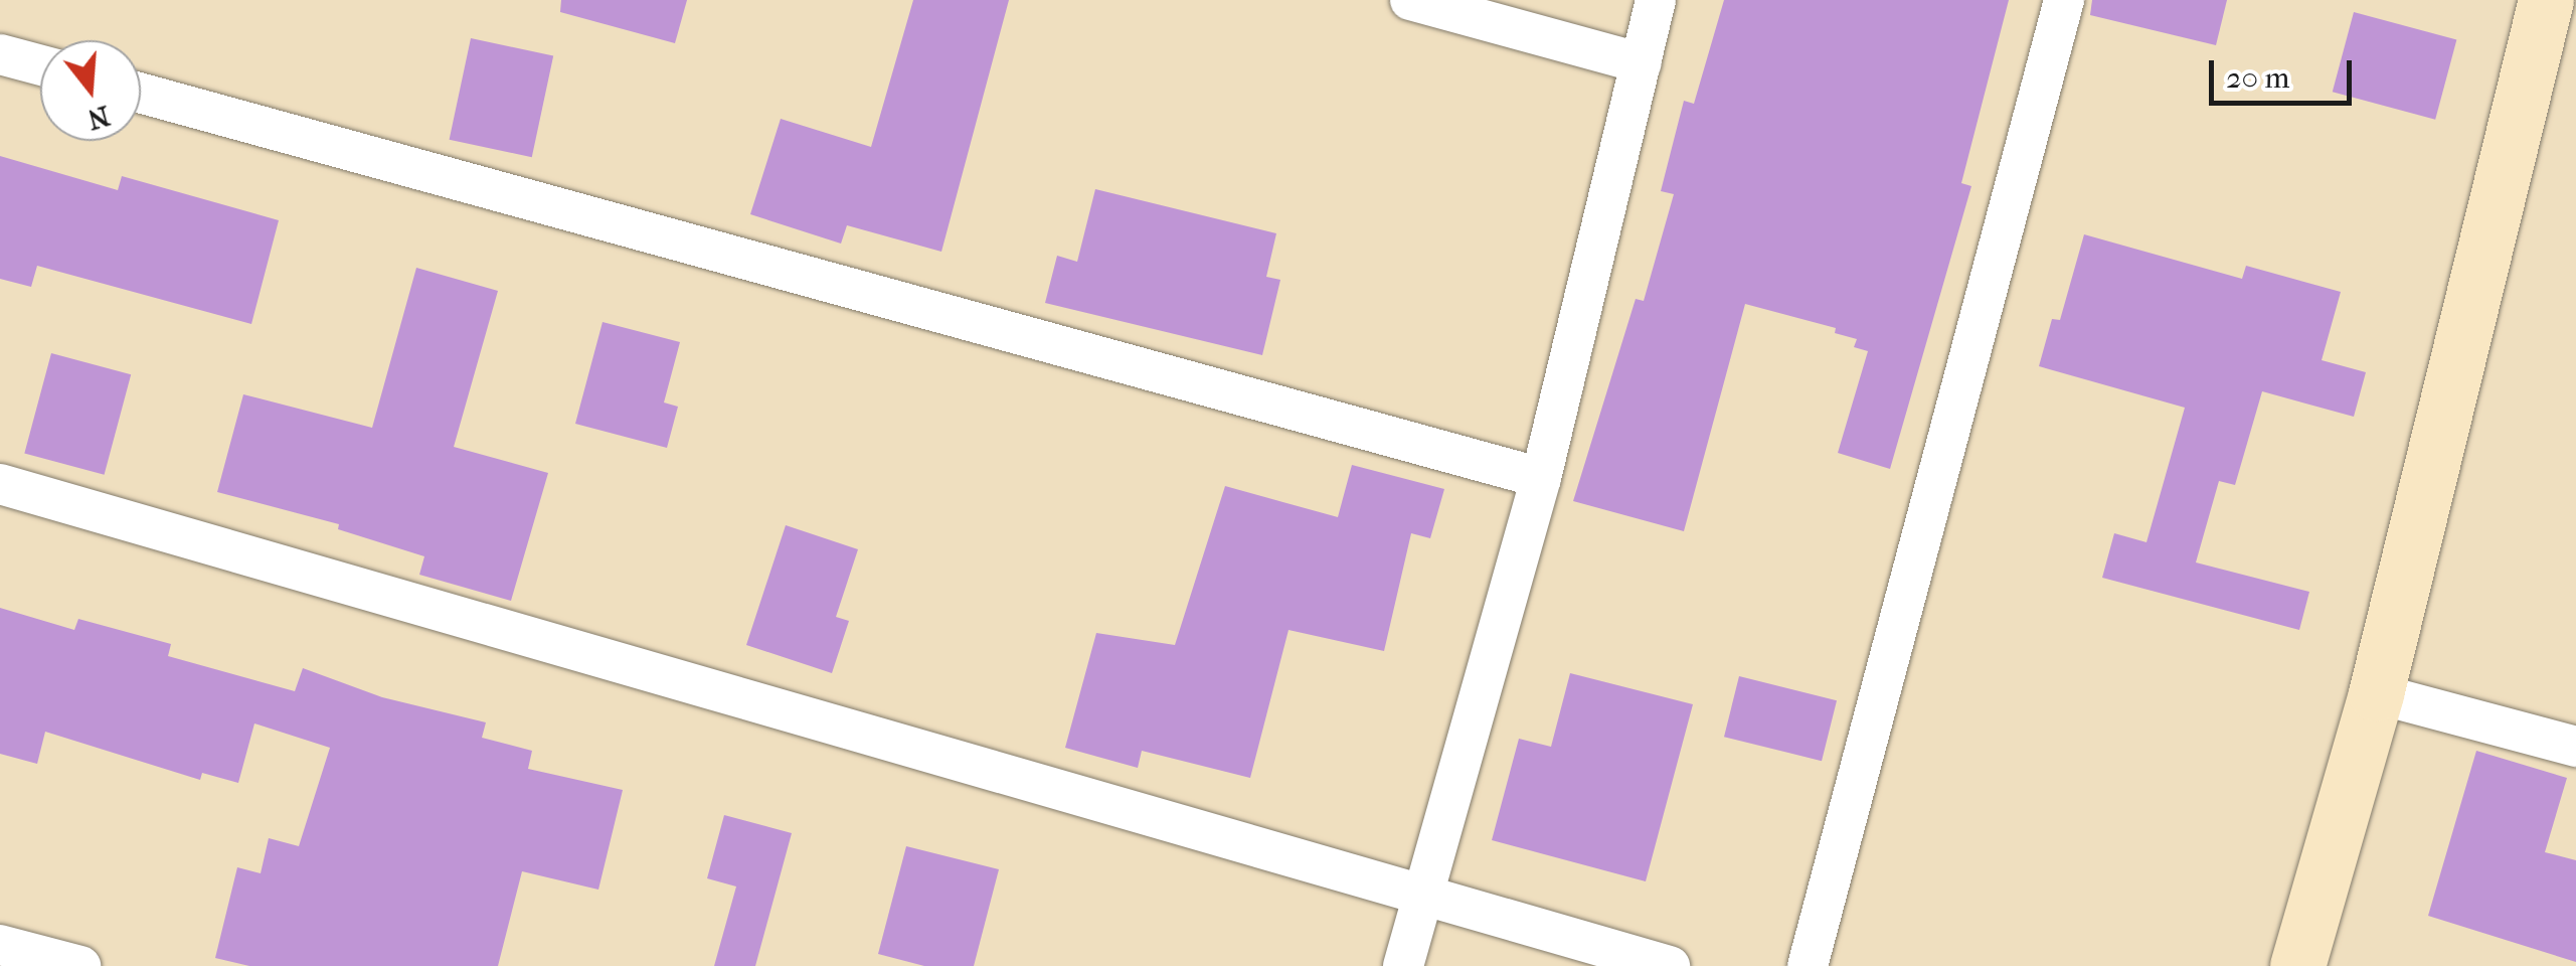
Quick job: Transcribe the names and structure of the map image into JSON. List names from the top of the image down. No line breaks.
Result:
{"scale_bar":"20 m","north":"bottom"}
